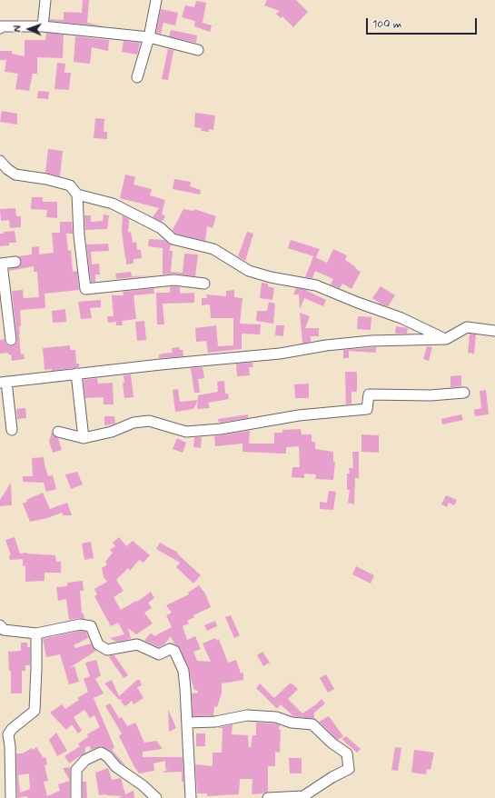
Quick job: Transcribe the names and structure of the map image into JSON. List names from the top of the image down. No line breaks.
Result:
{"scale_bar":"100 m","north":"left"}
